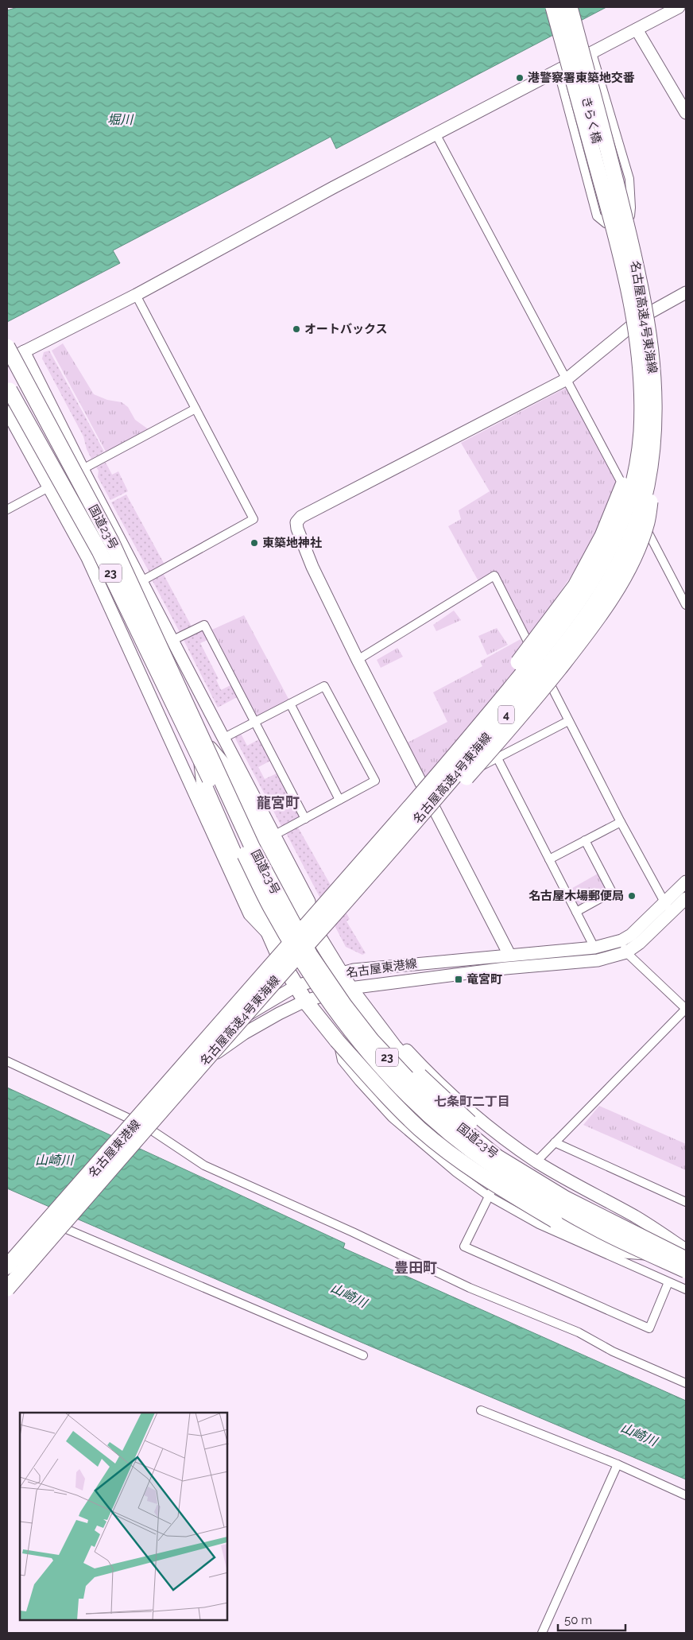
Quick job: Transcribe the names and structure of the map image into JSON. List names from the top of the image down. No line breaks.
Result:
{"streets":{"highway":["名古屋高速4号東海線","国道23号","23","4"],"street":["きらく橋","名古屋東港線"]},"districts":["龍宮町","七条町二丁目","豊田町"],"water":["堀川","山崎川"],"places":{"other":["港警察署東築地交番","オートバックス","東築地神社","名古屋木場郵便局"],"transit":["竜宮町"]},"scale_bar":"50 m"}
